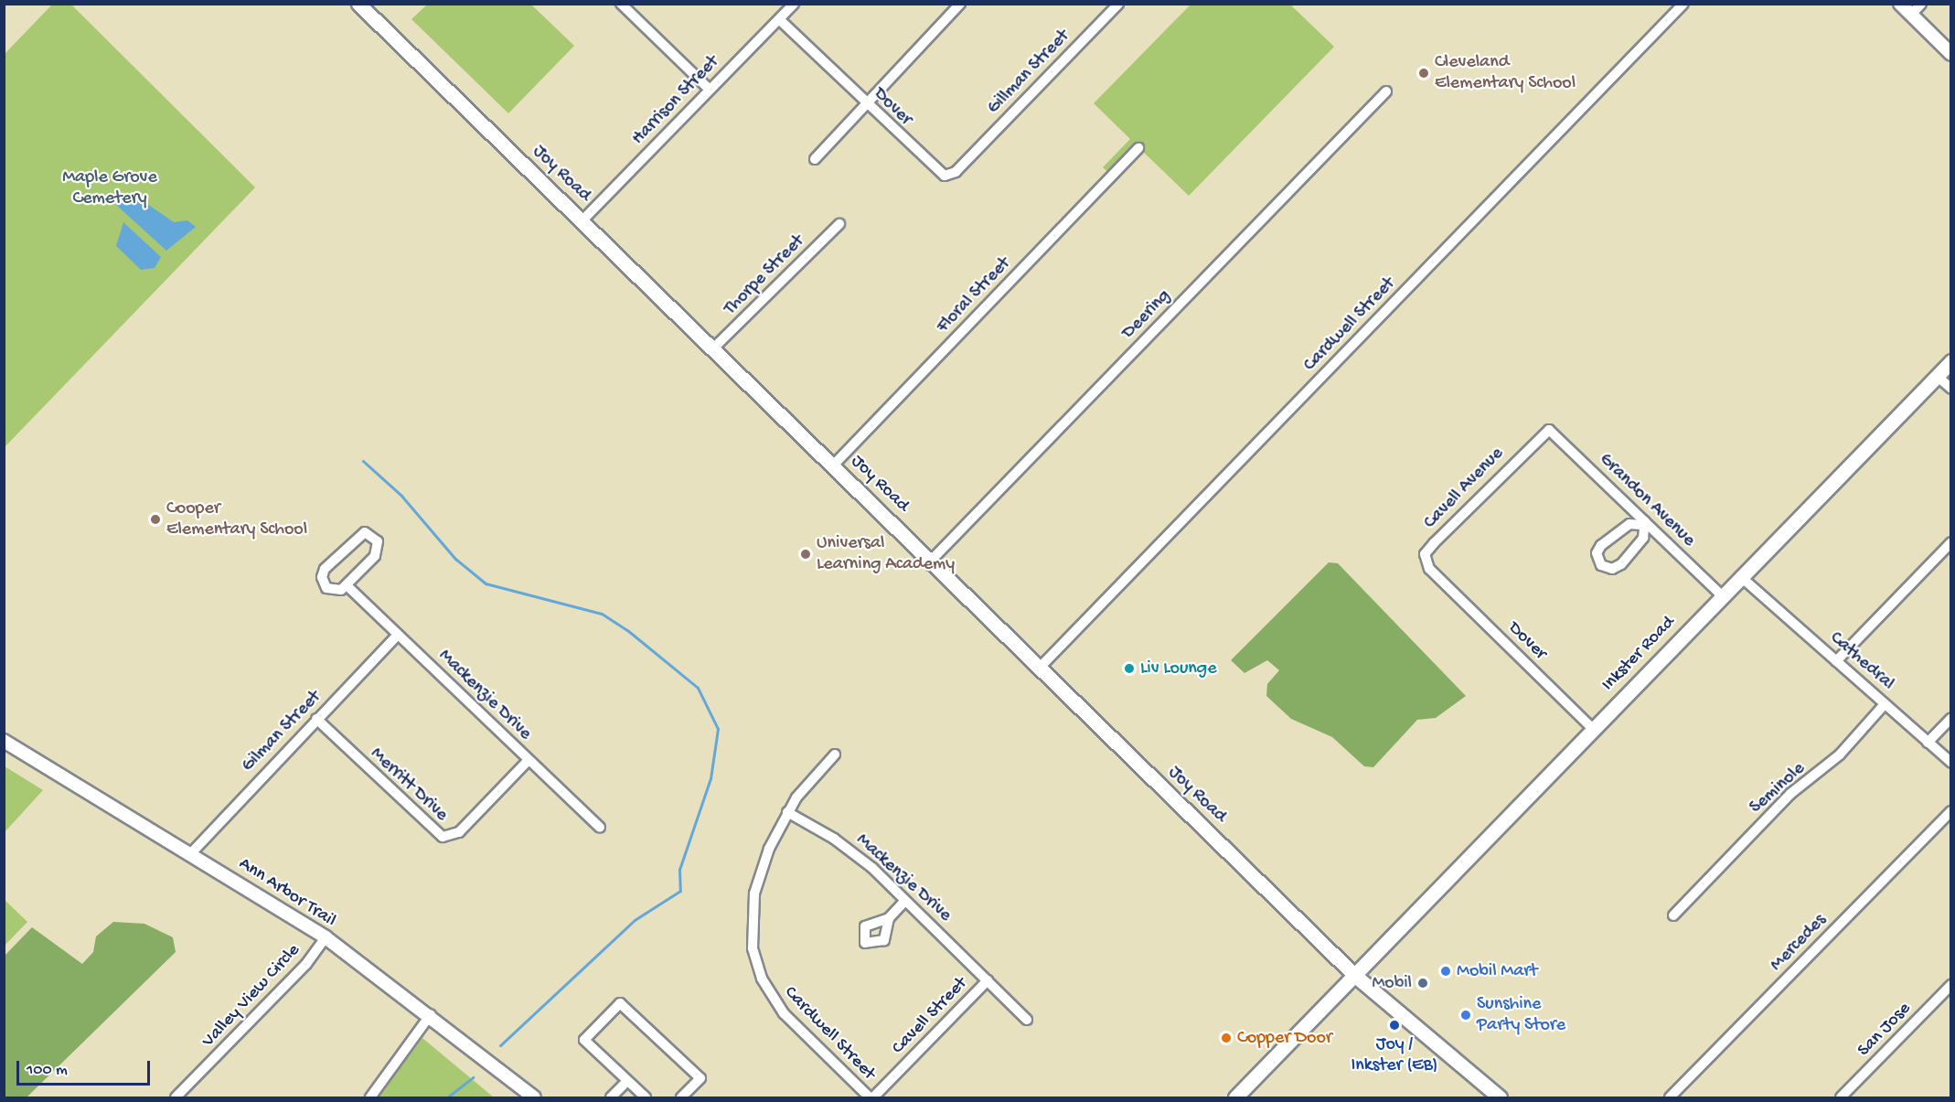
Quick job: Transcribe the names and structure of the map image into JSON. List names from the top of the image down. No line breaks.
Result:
{"streets":{"main road":["Joy Road","Inkster Road"],"street":["Gillman Street","Harrison Street","Dover","Thorpe Street","Floral Street","Deering","Cardwell Street","Cavell Avenue","Grandon Avenue","Cathedral","Mackenzie Drive","Gilman Street","Merritt Drive","Seminole","Ann Arbor Trail","Mercedes","Valley View Circle","Cavell Street","San Jose"]},"crossings":[["Gillman Street","Dover"],["Harrison Street","Dover"],["Harrison Street","Joy Road"],["Dover","Cavell Avenue"],["Dover","Inkster Road"],["Joy Road","Thorpe Street"],["Joy Road","Floral Street"],["Joy Road","Deering"],["Joy Road","Cardwell Street"],["Joy Road","Inkster Road"],["Cardwell Street","Mackenzie Drive"],["Cardwell Street","Cavell Street"],["Cavell Avenue","Grandon Avenue"],["Grandon Avenue","Inkster Road"],["Inkster Road","Cathedral"],["Cathedral","Seminole"],["Mackenzie Drive","Gilman Street"],["Mackenzie Drive","Merritt Drive"],["Mackenzie Drive","Cavell Street"],["Gilman Street","Merritt Drive"],["Gilman Street","Ann Arbor Trail"],["Ann Arbor Trail","Valley View Circle"]],"parks":["Maple Grove Cemetery"],"places":["Cleveland Elementary School","Cooper Elementary School","Universal Learning Academy","Liv Lounge","Mobil Mart","Mobil","Sunshine Party Store","Joy / Inkster (EB)","Copper Door"],"scale_bar":"100 m"}
